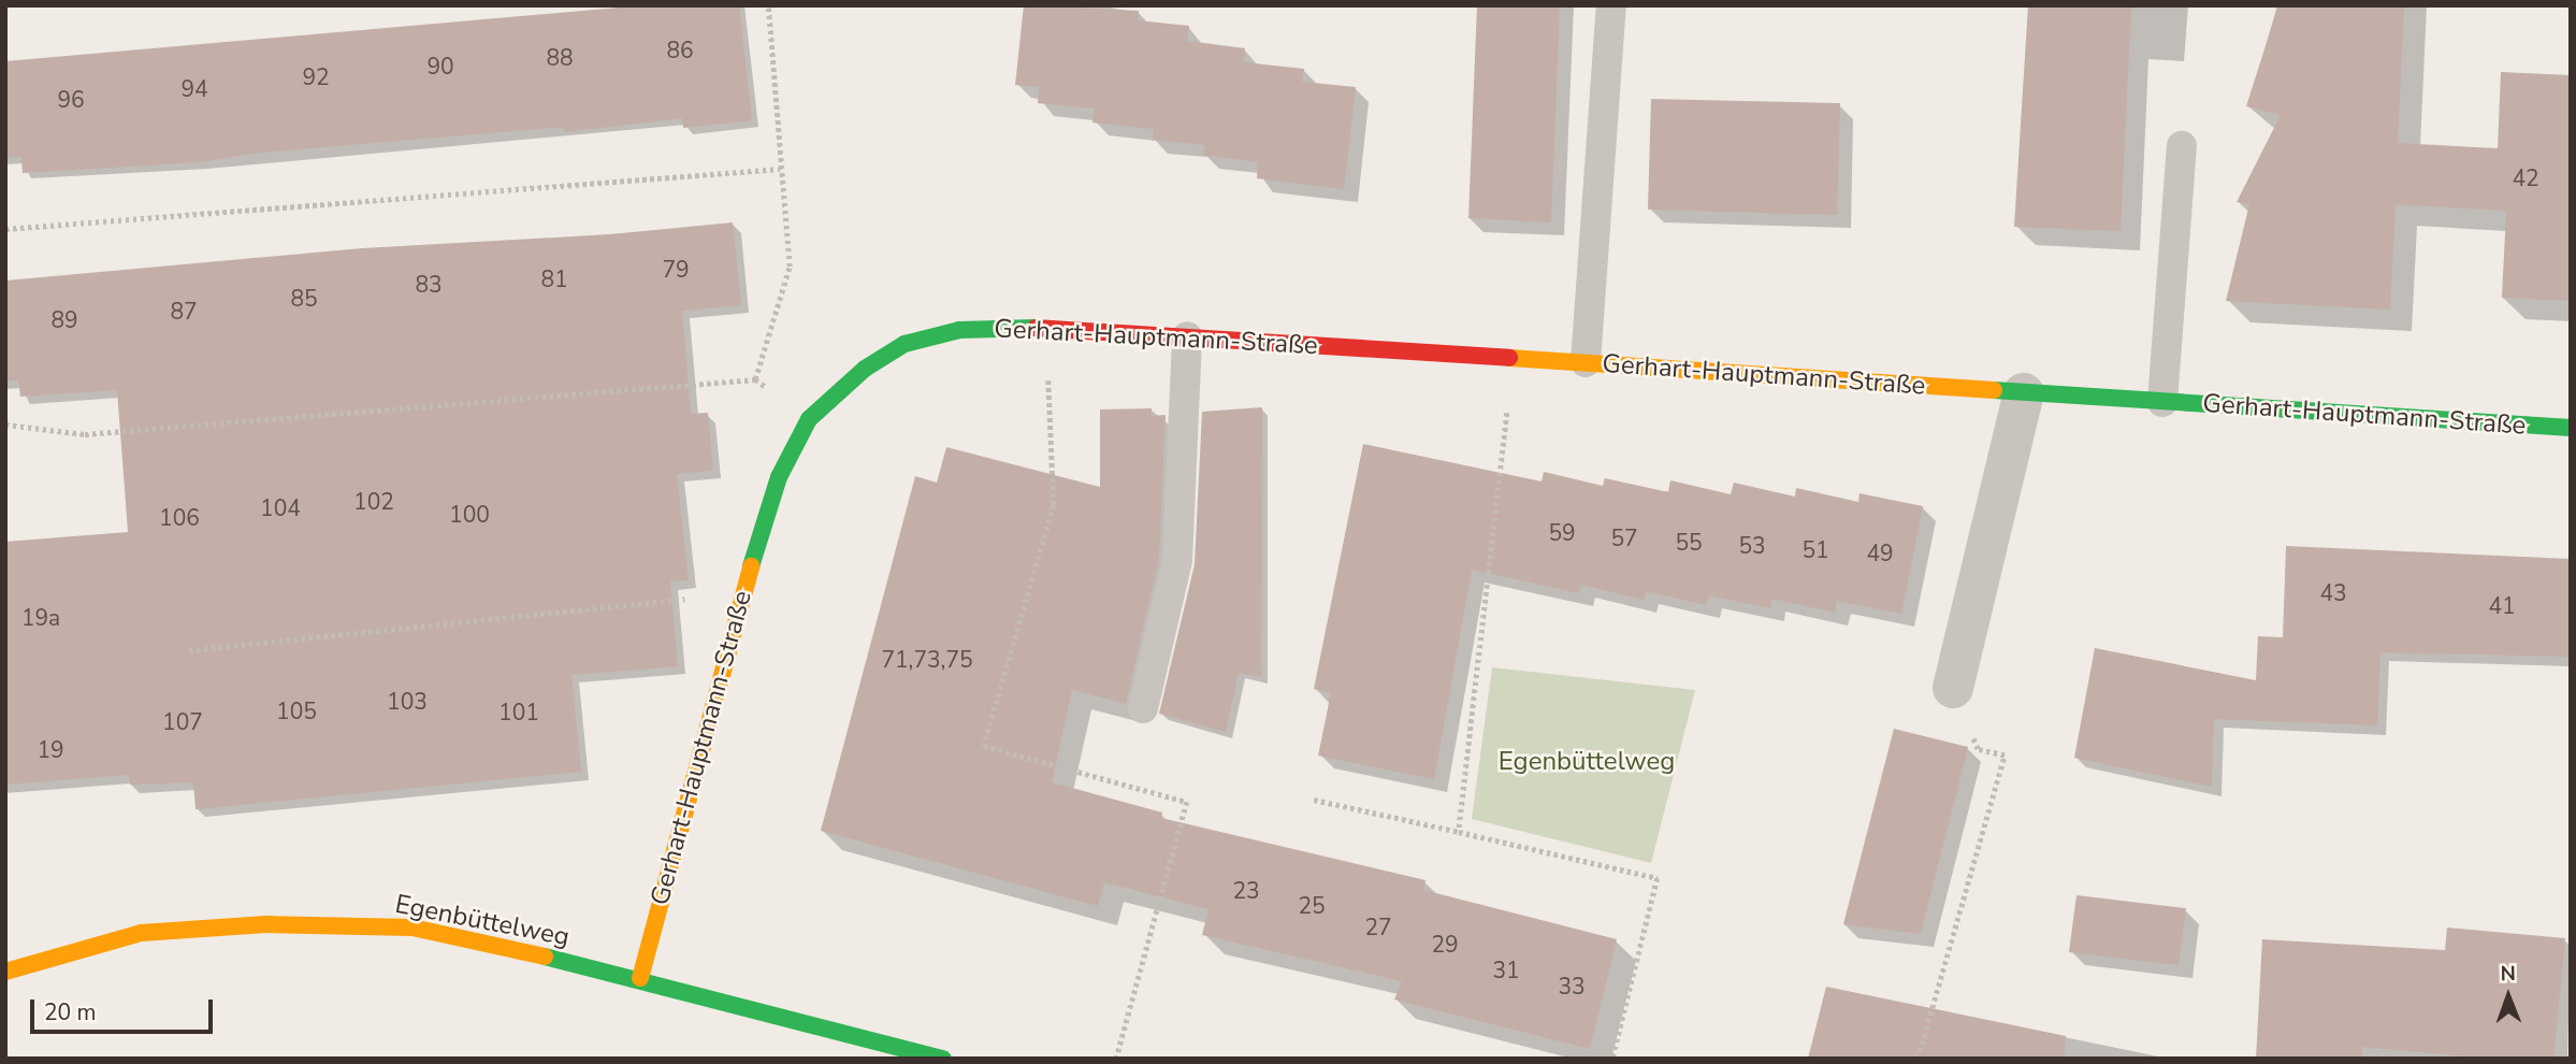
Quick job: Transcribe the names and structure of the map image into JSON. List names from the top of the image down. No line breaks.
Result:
{"streets":{"street":["Gerhart-Hauptmann-Straße","Egenbüttelweg"]},"crossings":[["Gerhart-Hauptmann-Straße","Egenbüttelweg"]],"parks":["Egenbüttelweg"],"house_numbers":["86","88","90","92","94","96","42","79","81","83","85","87","89","102","104","100","106","59","57","55","53","51","49","43","41","19a","71,73,75","103","105","101","107","19","23","25","27","29","31","33"],"scale_bar":"20 m","north":"top"}
